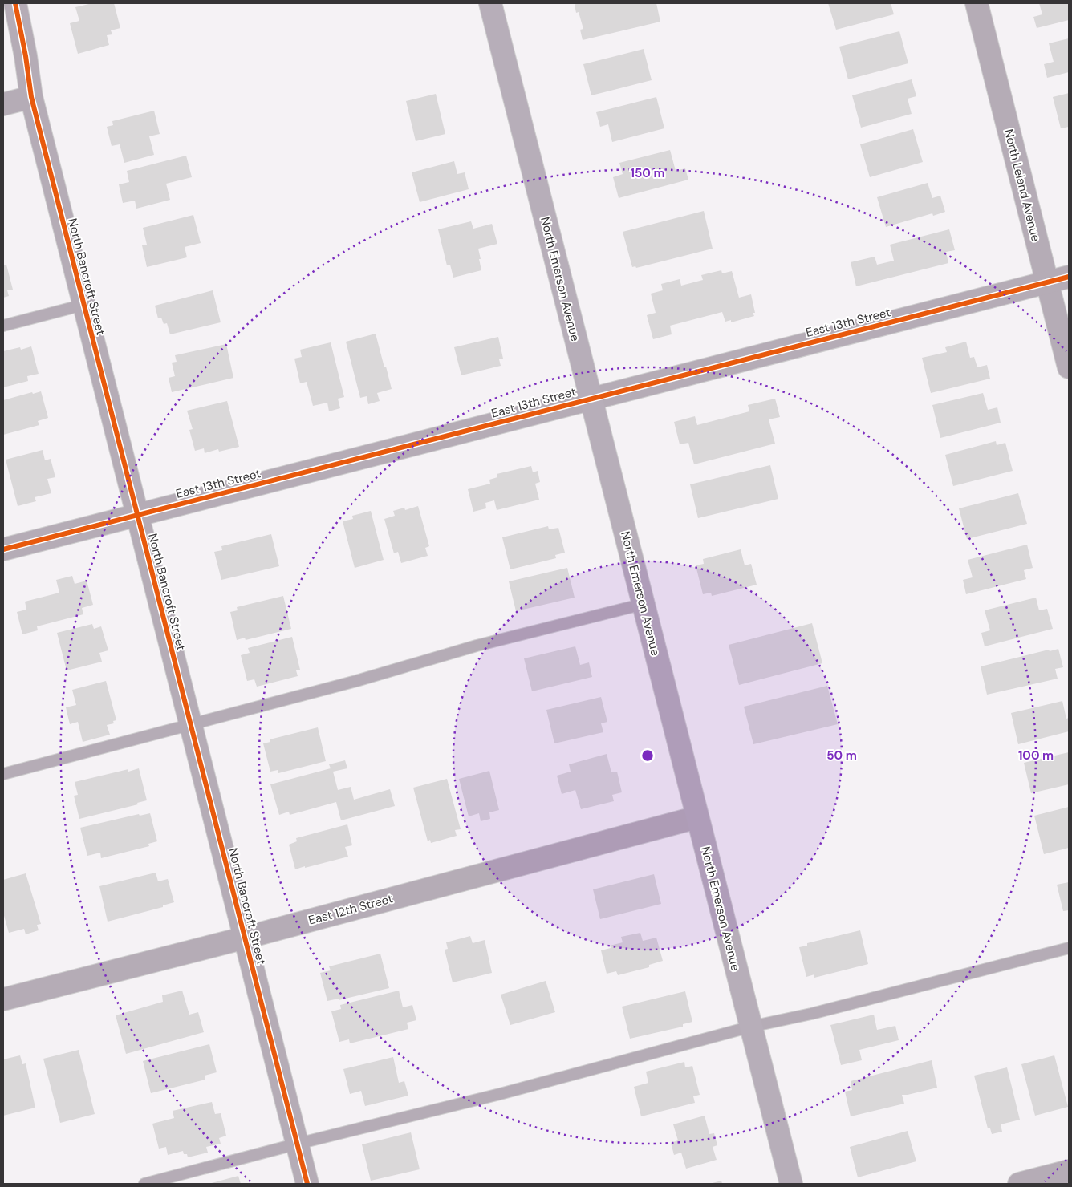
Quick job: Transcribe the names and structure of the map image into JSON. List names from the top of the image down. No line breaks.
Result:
{"streets":{"main road":["North Emerson Avenue"],"street":["North Leland Avenue","North Bancroft Street","East 13th Street","East 12th Street"]},"crossings":[["North Leland Avenue","East 13th Street"],["North Bancroft Street","East 13th Street"],["North Bancroft Street","East 12th Street"],["North Emerson Avenue","East 13th Street"],["North Emerson Avenue","East 12th Street"]],"rings":["150 m","50 m","100 m"]}
